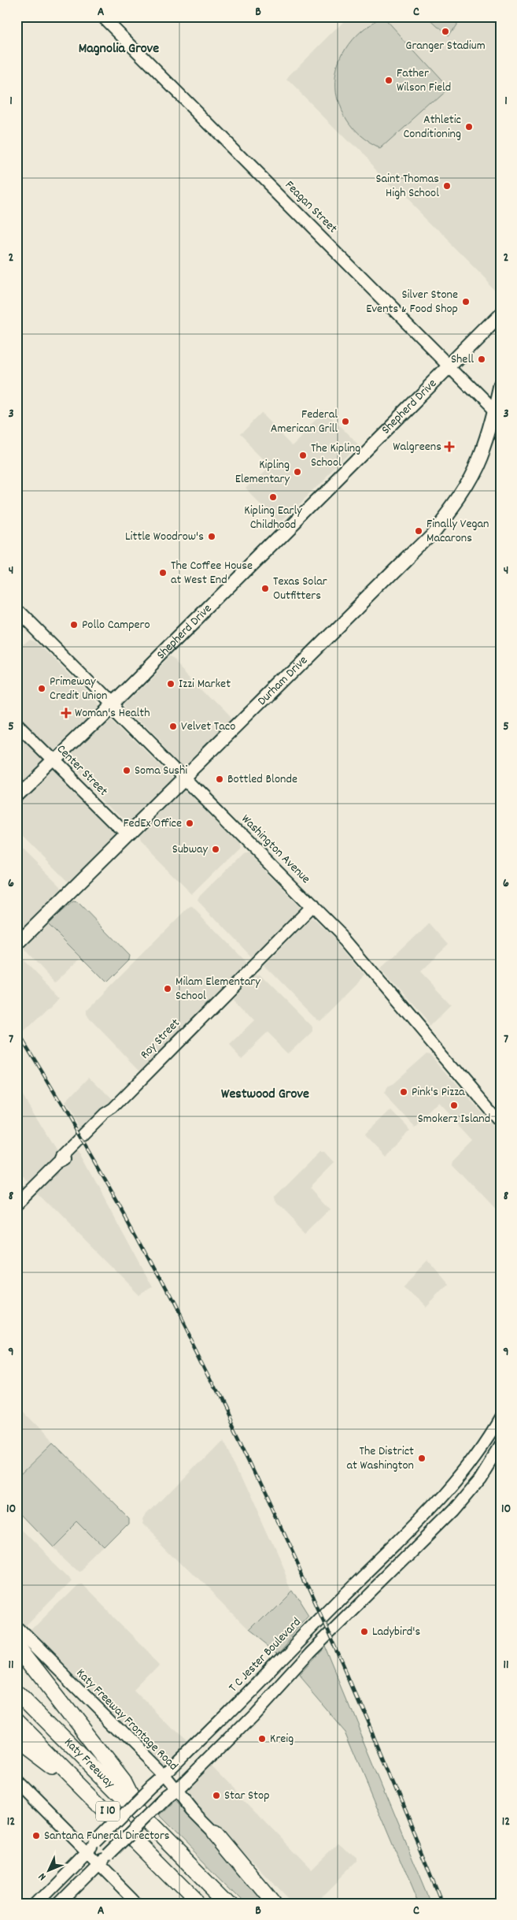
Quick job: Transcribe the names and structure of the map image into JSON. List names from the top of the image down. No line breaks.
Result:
{"streets":{"highway":["Katy Freeway","I 10"],"main road":["Feagan Street","Shepherd Drive","Durham Drive","Center Street","Washington Avenue","Roy Street","T C Jester Boulevard","Katy Freeway Frontage Road"]},"crossings":[["Feagan Street","Shepherd Drive"],["Feagan Street","Durham Drive"],["Shepherd Drive","Center Street"],["Shepherd Drive","Washington Avenue"],["Durham Drive","Center Street"],["Durham Drive","Washington Avenue"],["Washington Avenue","Roy Street"],["T C Jester Boulevard","Katy Freeway Frontage Road"]],"districts":["Magnolia Grove","Westwood Grove"],"places":{"other":["Granger Stadium","Father Wilson Field","Athletic Conditioning","Saint Thomas High School","Silver Stone Events & Food Shop","Shell","Federal American Grill","The Kipling School","Kipling Elementary","Kipling Early Childhood","Finally Vegan Macarons","Little Woodrow's","The Coffee House at West End","Texas Solar Outfitters","Pollo Campero","Izzi Market","Primeway Credit Union","Velvet Taco","Soma Sushi","Bottled Blonde","FedEx Office","Subway","Milam Elementary School","Pink's Pizza","Smokerz Island","The District at Washington","Ladybird's","Kreig","Star Stop","Santana Funeral Directors"],"health":["Walgreens","Woman's Health"]},"north":"bottom left","grid":{"columns":["A","B","C"],"rows":["1","2","3","4","5","6","7","8","9","10","11","12"]}}
